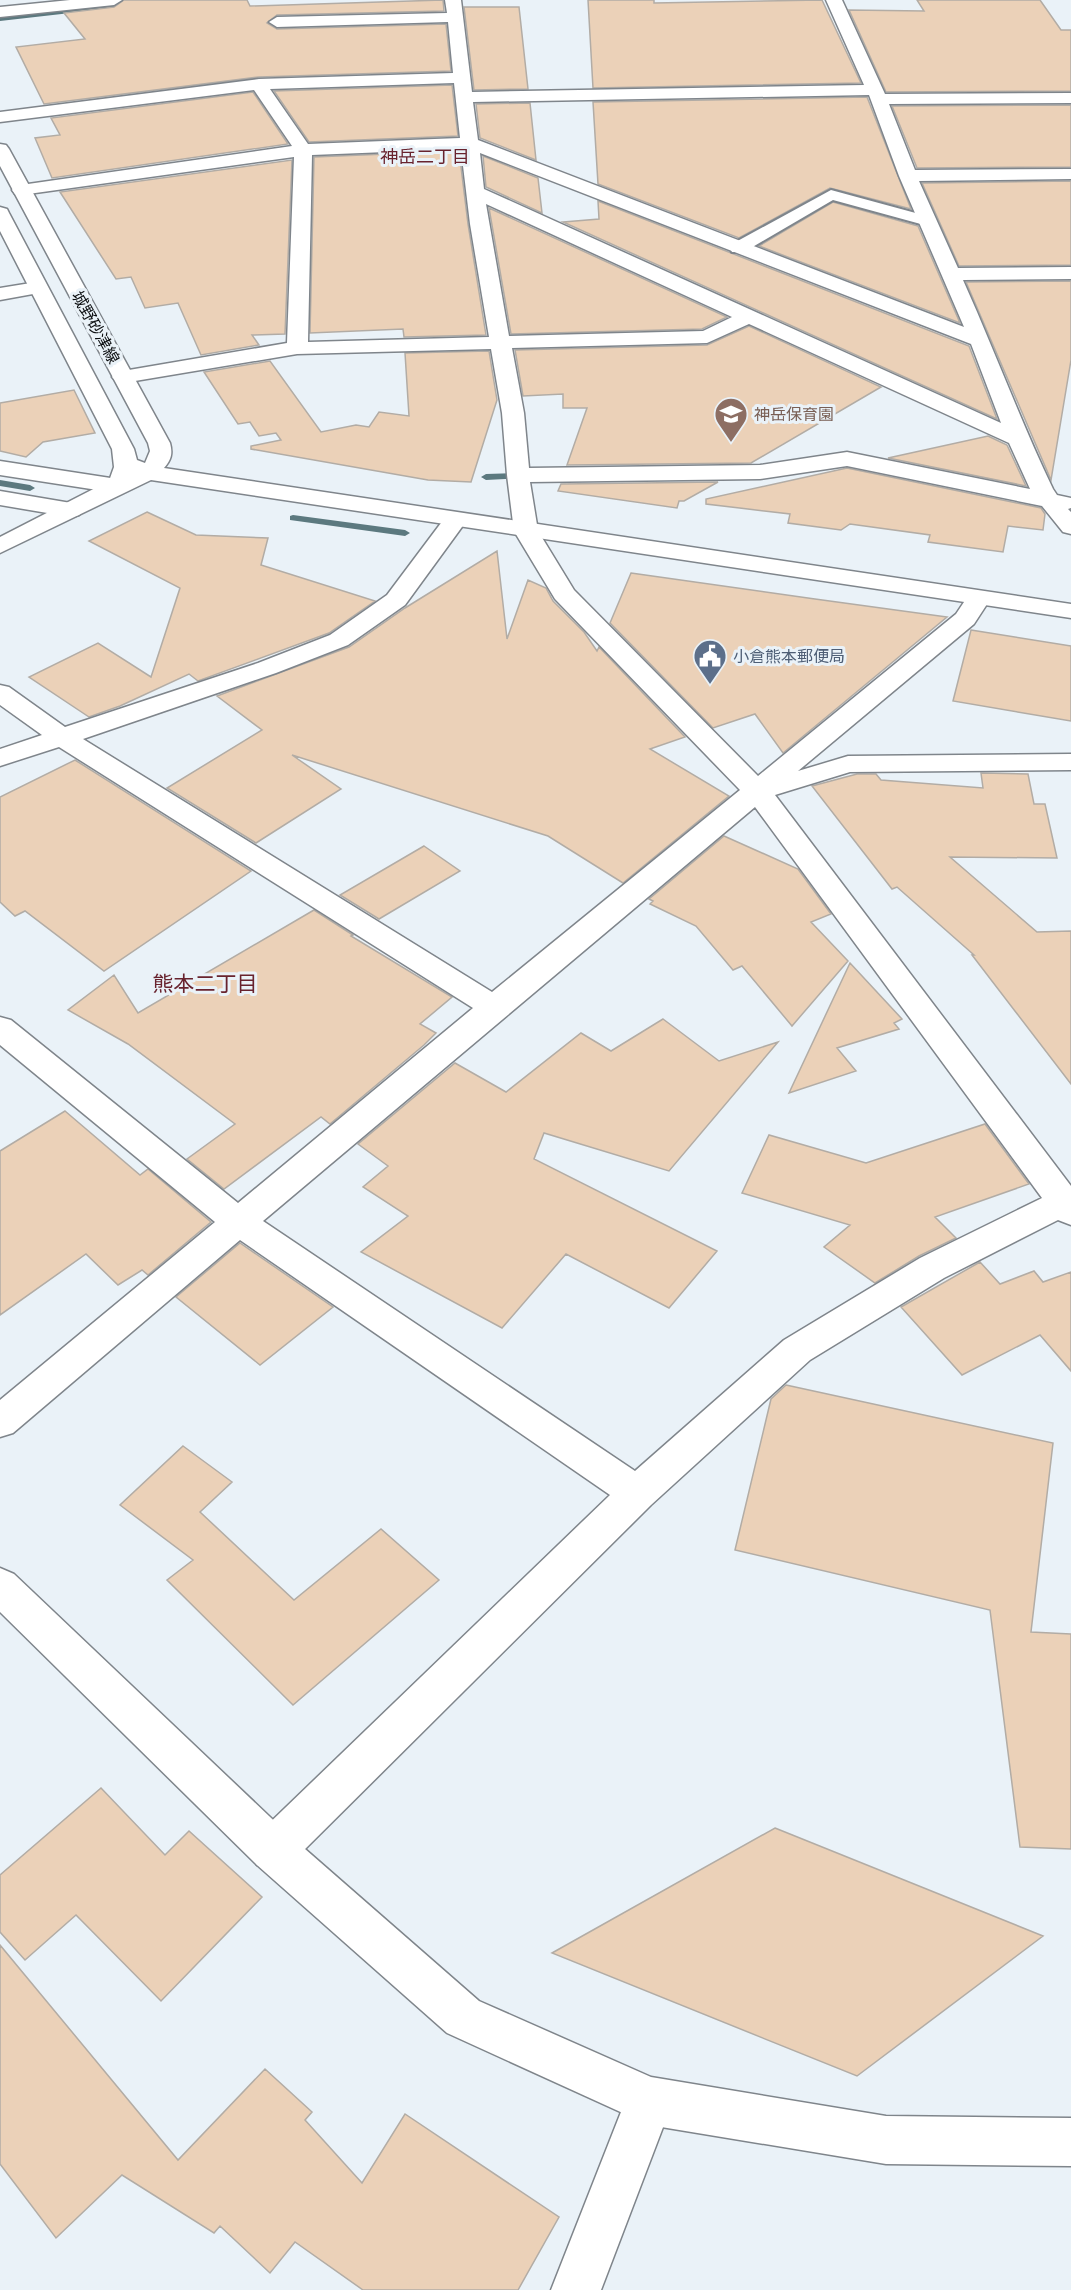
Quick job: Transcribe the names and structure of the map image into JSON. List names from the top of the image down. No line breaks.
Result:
{"streets":{"street":["城野砂津線"]},"districts":["神岳二丁目","熊本二丁目"],"places":{"school or university":["神岳保育園"],"public building":["小倉熊本郵便局"]}}
